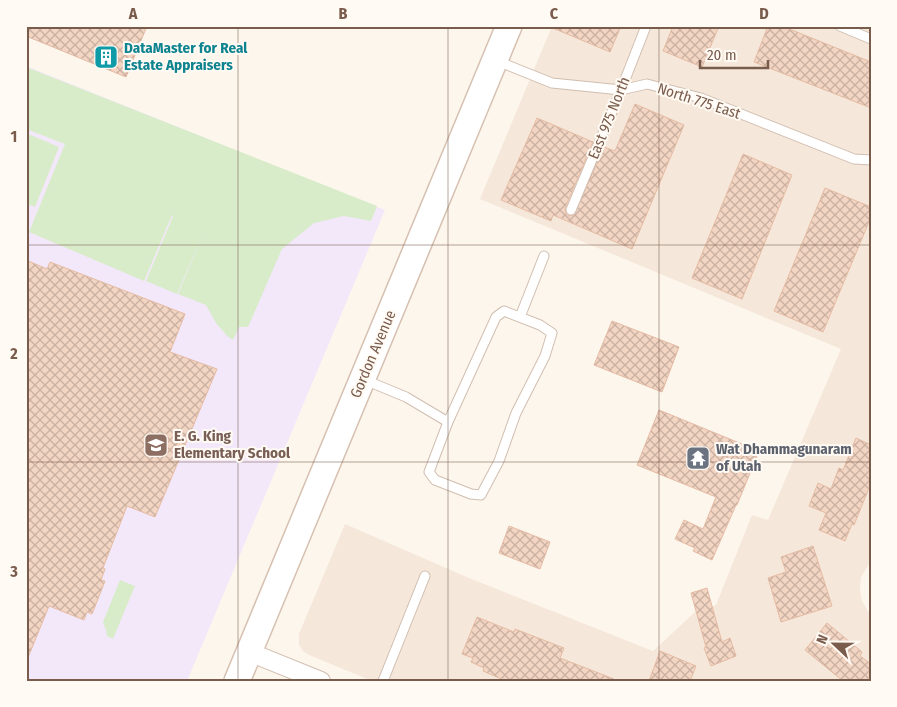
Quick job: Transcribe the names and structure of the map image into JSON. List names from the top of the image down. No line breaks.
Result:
{"streets":{"main road":["Gordon Avenue"],"lane":["North 775 East","East 975 North"]},"crossings":[["North 775 East","East 975 North"],["North 775 East","Gordon Avenue"]],"places":{"building":["DataMaster for Real Estate Appraisers"],"school or university":["E. G. King Elementary School"],"temple":["Wat Dhammagunaram of Utah"]},"scale_bar":"20 m","north":"left","grid":{"columns":["A","B","C","D"],"rows":["1","2","3"]}}
